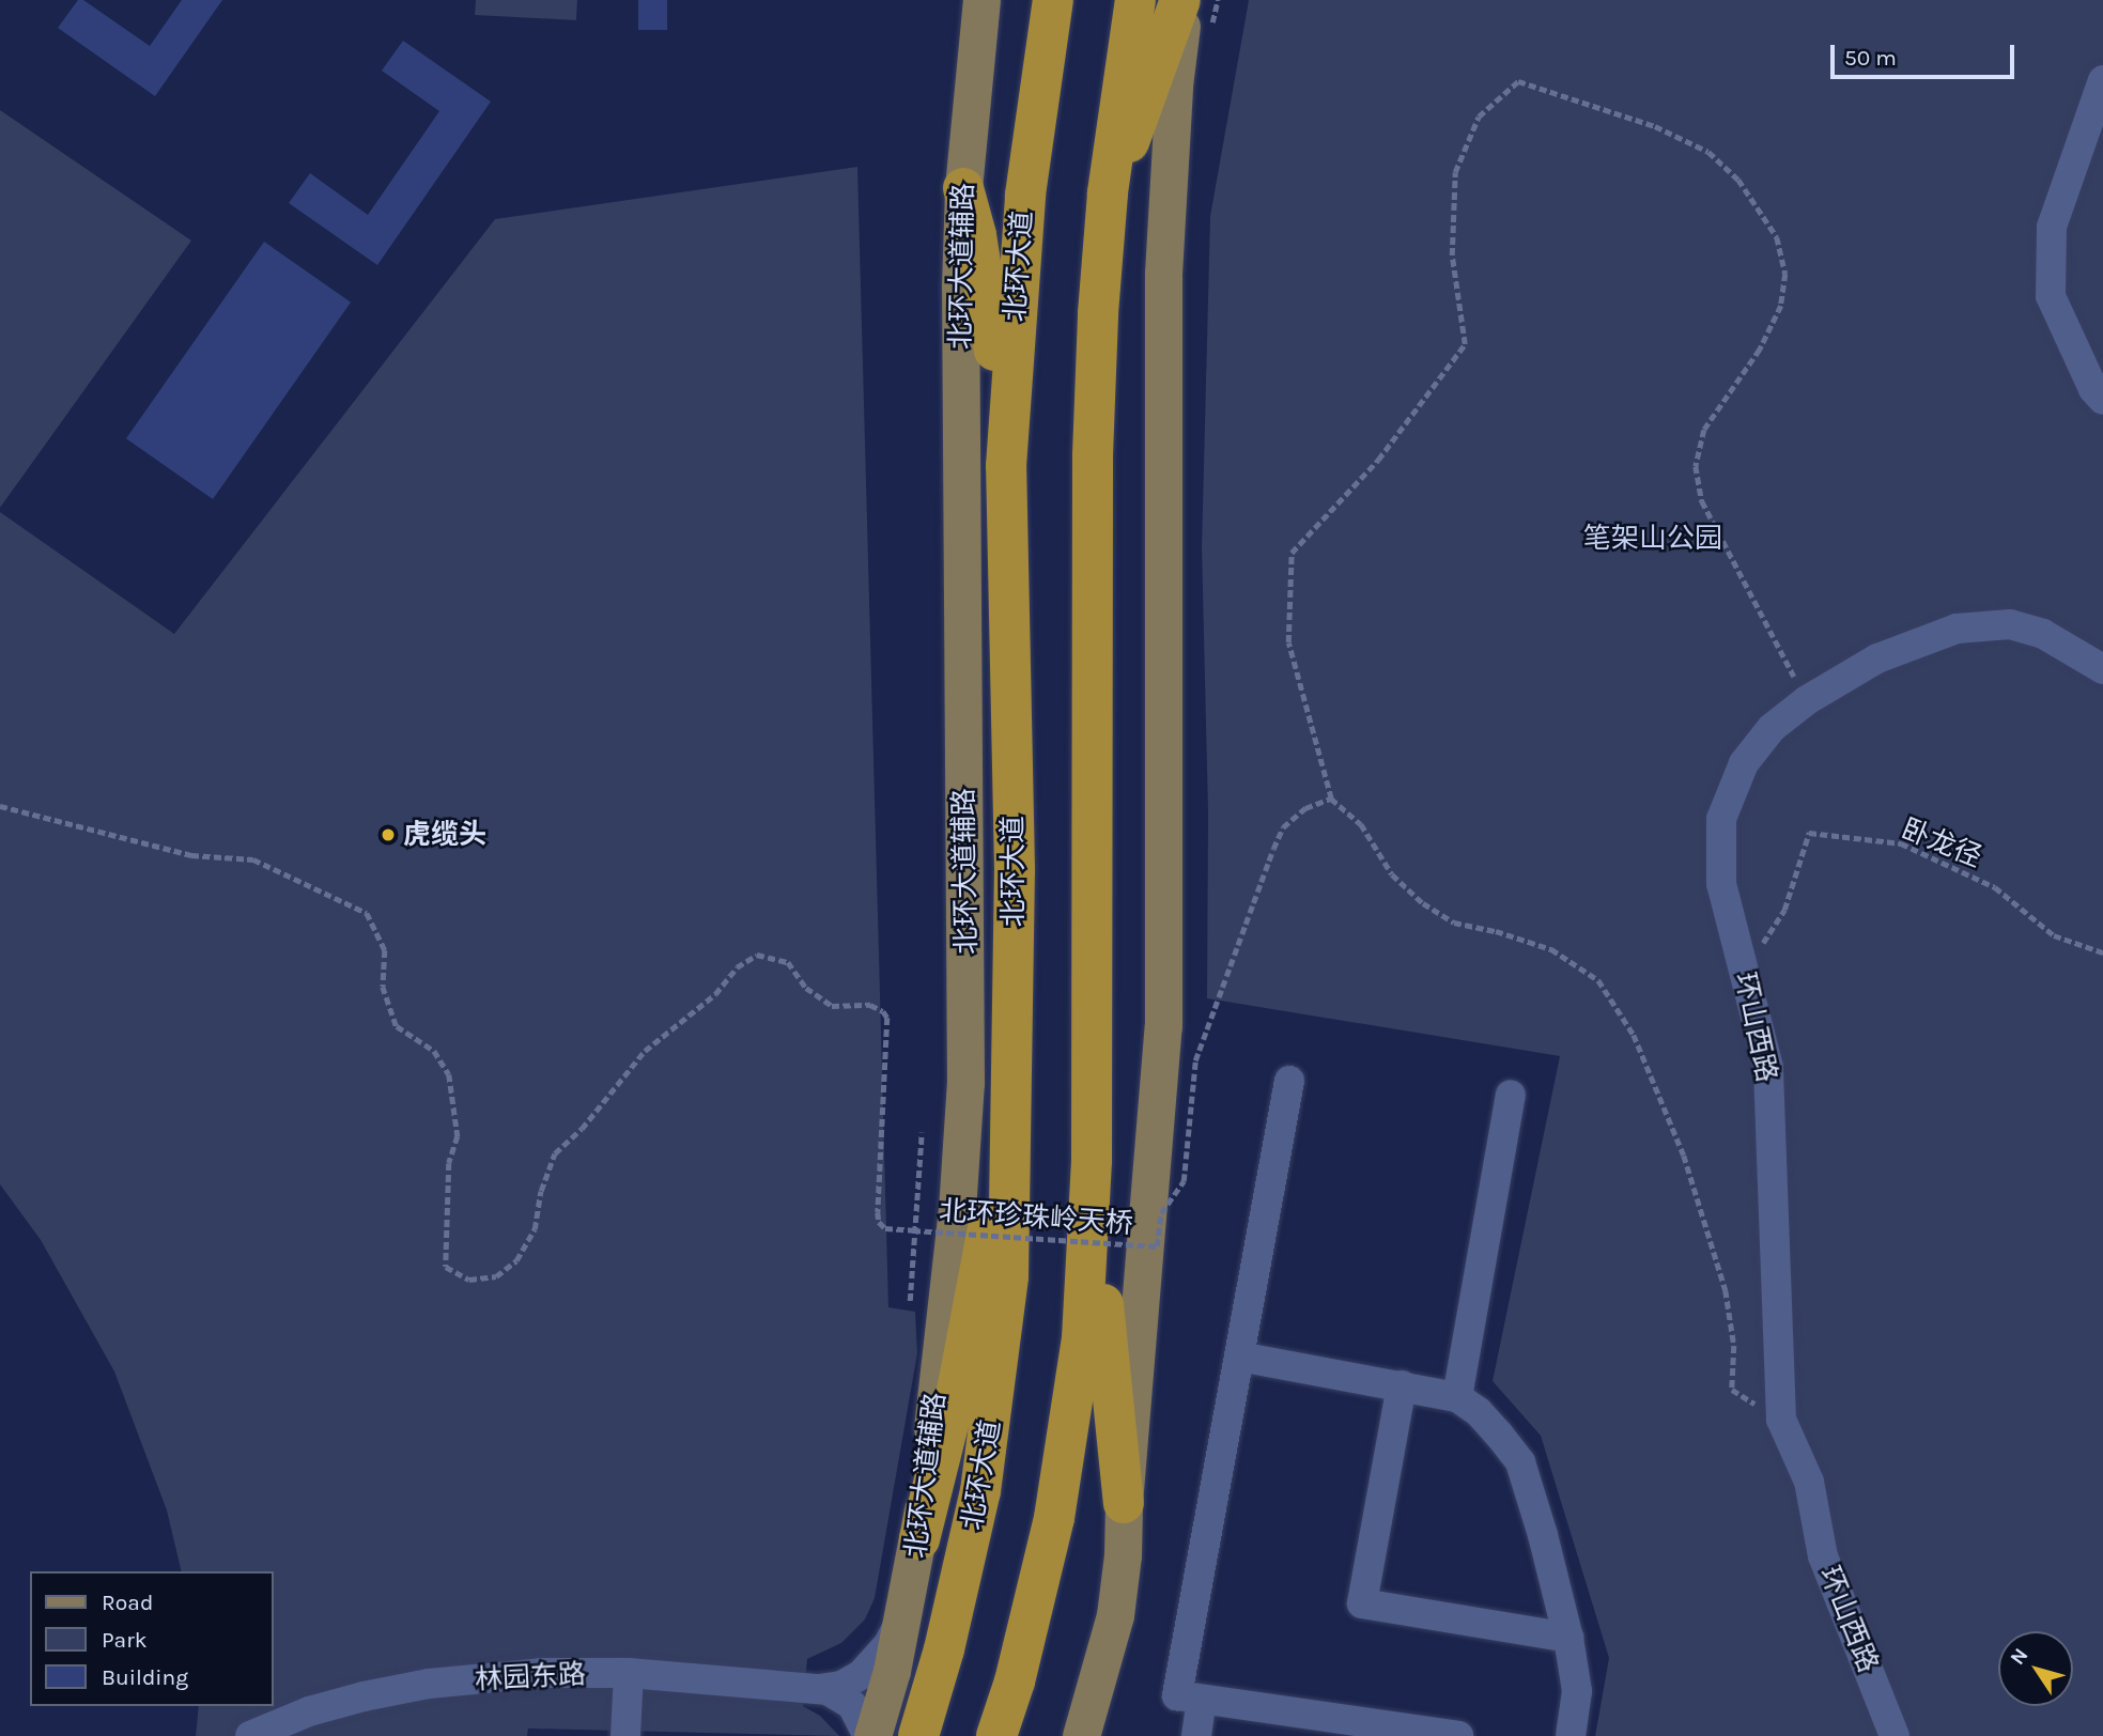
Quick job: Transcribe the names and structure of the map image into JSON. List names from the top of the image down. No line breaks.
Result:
{"streets":{"highway":["北环大道"],"main road":["北环大道辅路"],"street":["环山西路","林园东路"],"path":["卧龙径","北环珍珠岭天桥"]},"crossings":[["北环大道辅路","林园东路"],["卧龙径","环山西路"]],"parks":["笔架山公园"],"places":["虎缆头"],"legend":["Road","Park","Building"],"scale_bar":"50 m","north":"top left"}
